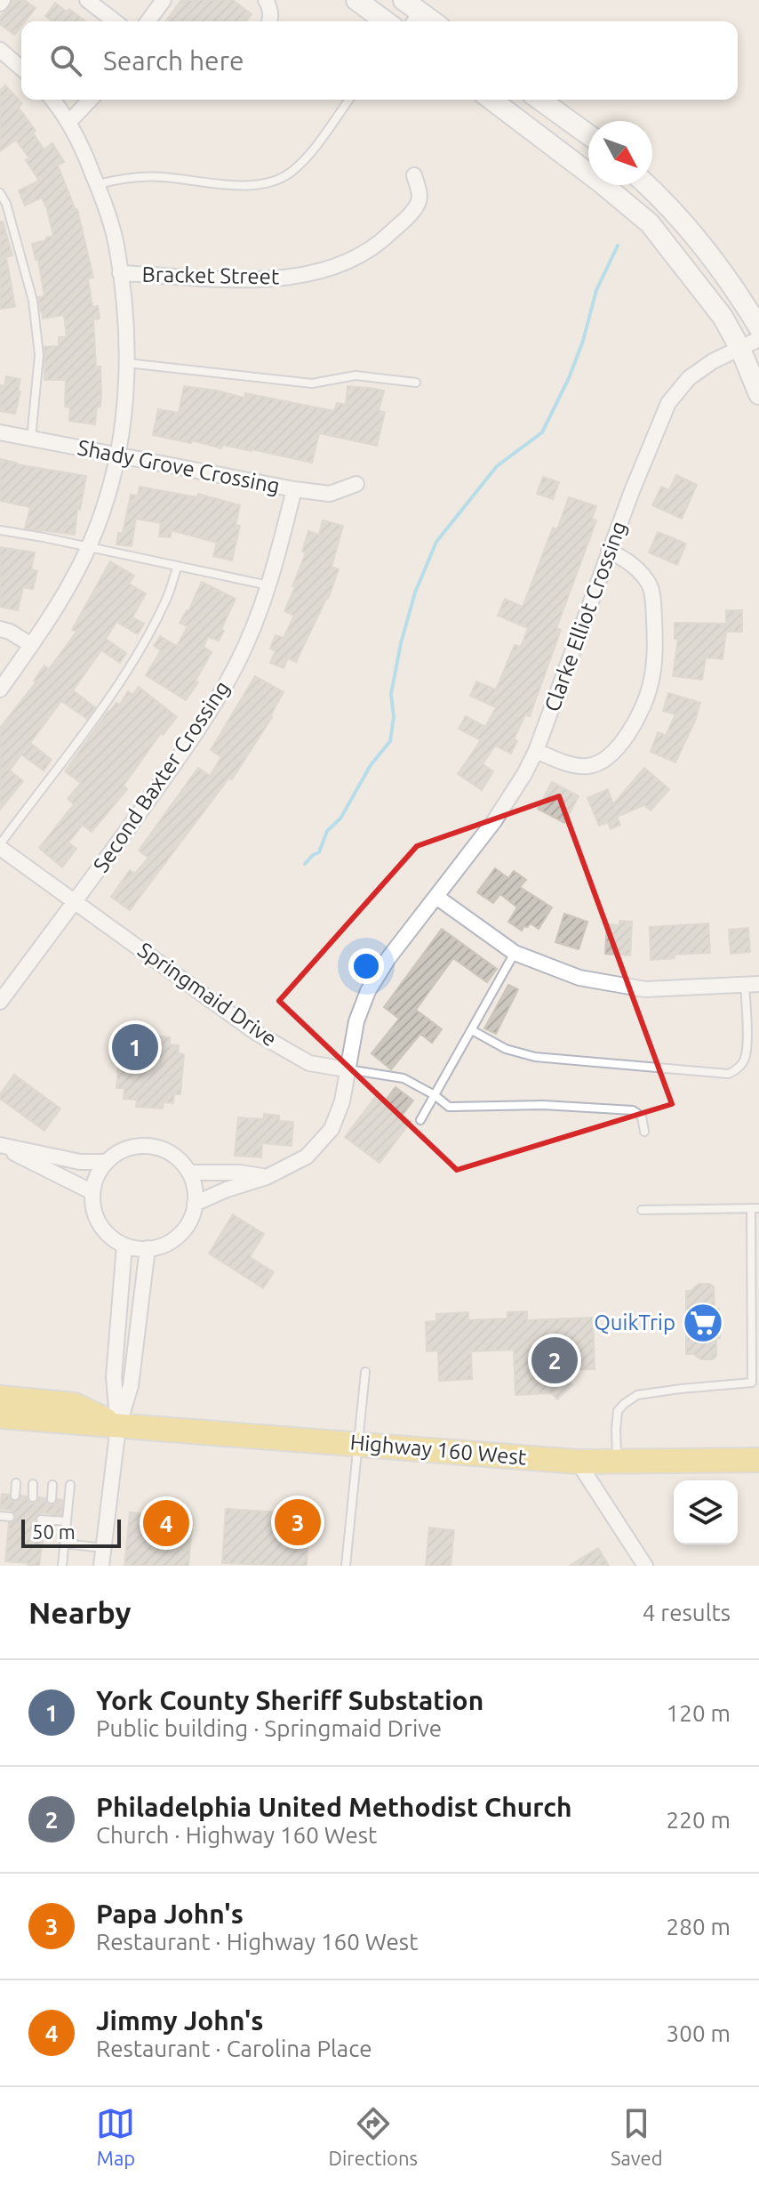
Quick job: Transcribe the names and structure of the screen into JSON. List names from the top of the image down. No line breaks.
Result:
{"streets":{"main road":["Highway 160 West"],"street":["Bracket Street","Shady Grove Crossing","Clarke Elliot Crossing","Second Baxter Crossing","Springmaid Drive"]},"crossings":[["Shady Grove Crossing","Second Baxter Crossing"],["Clarke Elliot Crossing","Springmaid Drive"],["Second Baxter Crossing","Springmaid Drive"]],"places":{"supermarket":["QuikTrip"]},"scale_bar":"50 m","north":"bottom right","page":{"search":"Search here","pins":["1","2","3","4"],"scale":"50 m","heading":["Nearby","4 results"],"list":[{"mark":"1","name":"York County Sheriff Substation","note":"Public building · Springmaid Drive","value":"120 m"},{"mark":"2","name":"Philadelphia United Methodist Church","note":"Church · Highway 160 West","value":"220 m"},{"mark":"3","name":"Papa John's","note":"Restaurant · Highway 160 West","value":"280 m"},{"mark":"4","name":"Jimmy John's","note":"Restaurant · Carolina Place","value":"300 m"}],"nav":["Map","Directions","Saved"]}}
